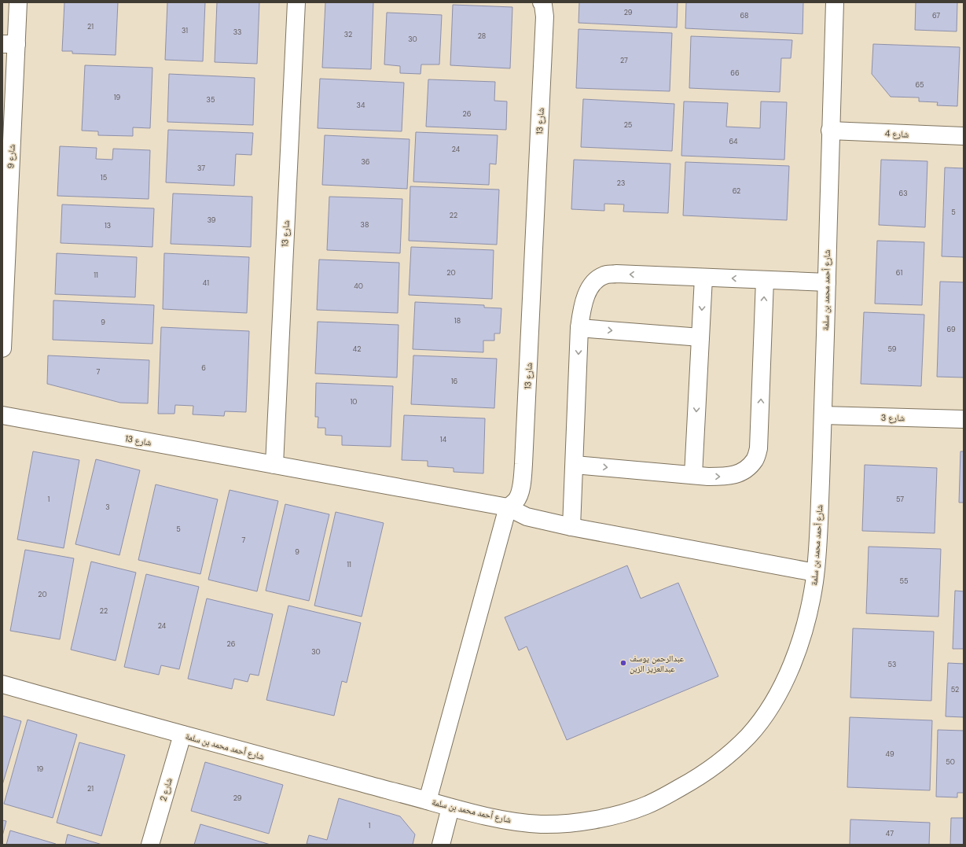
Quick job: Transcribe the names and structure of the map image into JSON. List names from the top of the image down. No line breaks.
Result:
{"streets":{"street":["شارع 13","شارع 4","شارع 9","شارع أحمد محمد بن سلمة","شارع 3","شارع 2"]},"crossings":[["شارع 4","شارع أحمد محمد بن سلمة"],["شارع أحمد محمد بن سلمة","شارع 3"],["شارع أحمد محمد بن سلمة","شارع 2"]],"places":["عبدالرحمن يوسف عبدالعزيز الزبن"],"house_numbers":["29","68","67","21","31","33","32","28","30","27","66","65","19","35","34","26","25","64","24","36","37","15","23","62","63","5","22","39","38","13","20","61","11","41","40","18","9","69","42","59","6","7","16","10","14","1","57","3","5","7","9","11","55","20","22","24","26","30","53","52","49","50","19","21","29","1","47"]}
